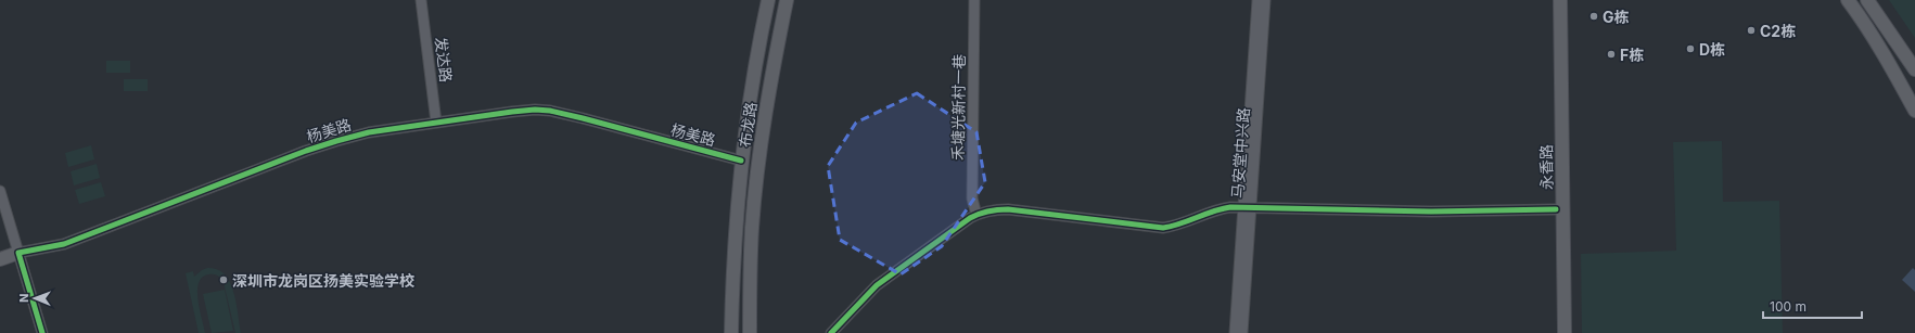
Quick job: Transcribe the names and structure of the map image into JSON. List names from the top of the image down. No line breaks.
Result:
{"streets":{"main road":["布龙路","永香路"],"street":["发达路","禾塘光新村一巷","杨美路","马安堂中兴路"]},"crossings":[["发达路","杨美路"],["布龙路","杨美路"]],"places":["G栋","C2栋","D栋","F栋","深圳市龙岗区扬美实验学校"],"scale_bar":"100 m","north":"left"}
